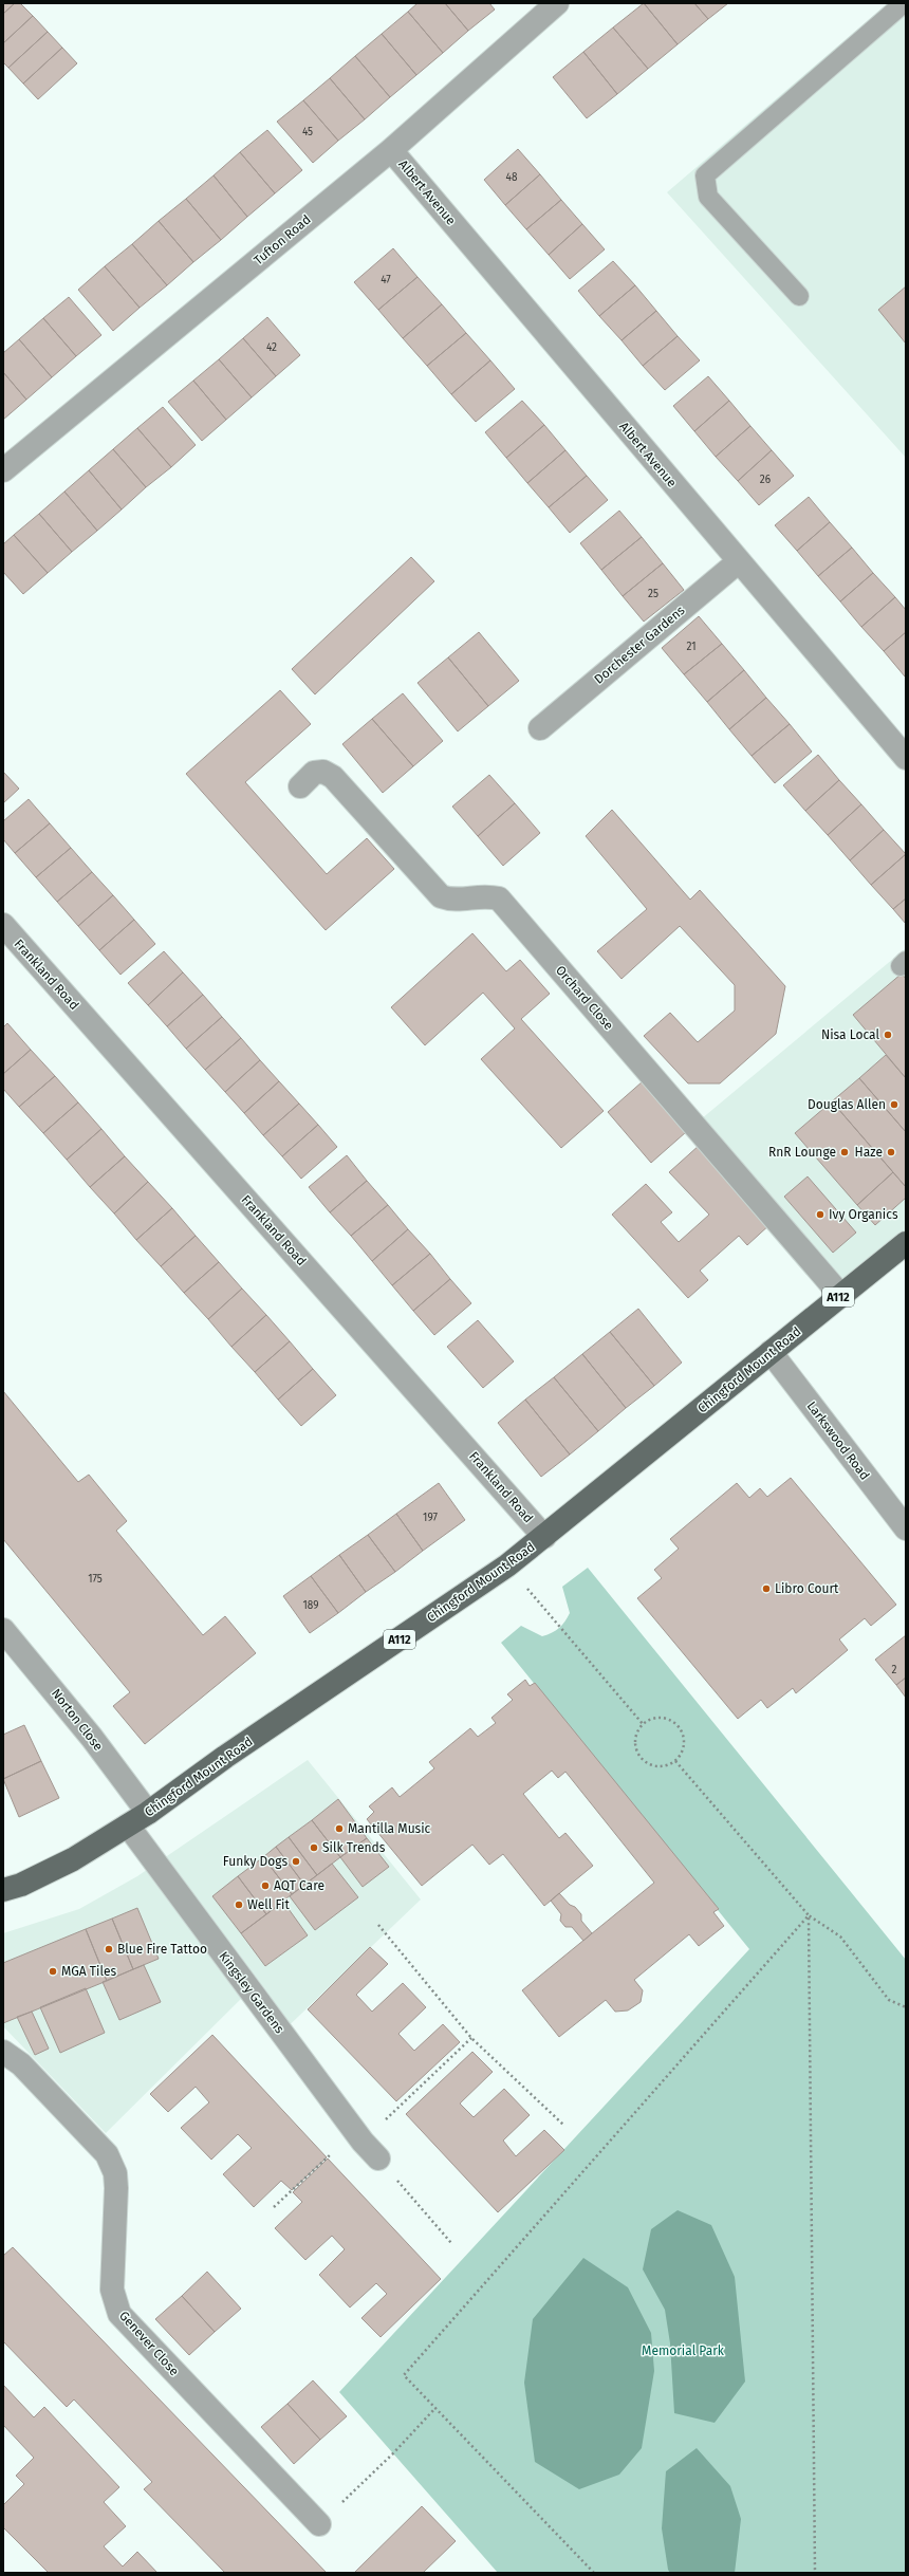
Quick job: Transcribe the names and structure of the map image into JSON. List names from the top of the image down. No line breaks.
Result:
{"streets":{"main road":["A112","Chingford Mount Road"],"street":["Albert Avenue","Tufton Road","Dorchester Gardens","Frankland Road","Orchard Close","Larkswood Road","Norton Close","Kingsley Gardens","Genever Close"]},"crossings":[["Albert Avenue","Tufton Road"],["Albert Avenue","Dorchester Gardens"],["Frankland Road","Chingford Mount Road"],["Orchard Close","Chingford Mount Road"],["Chingford Mount Road","Larkswood Road"],["Chingford Mount Road","Norton Close"],["Chingford Mount Road","Kingsley Gardens"]],"parks":["Memorial Park"],"places":["Nisa Local","Douglas Allen","RnR Lounge","Haze","Ivy Organics","Libro Court","Mantilla Music","Silk Trends","Funky Dogs","AQT Care","Well Fit","Blue Fire Tattoo","MGA Tiles"],"house_numbers":["45","48","47","42","26","25","21","197","175","189","2"]}
